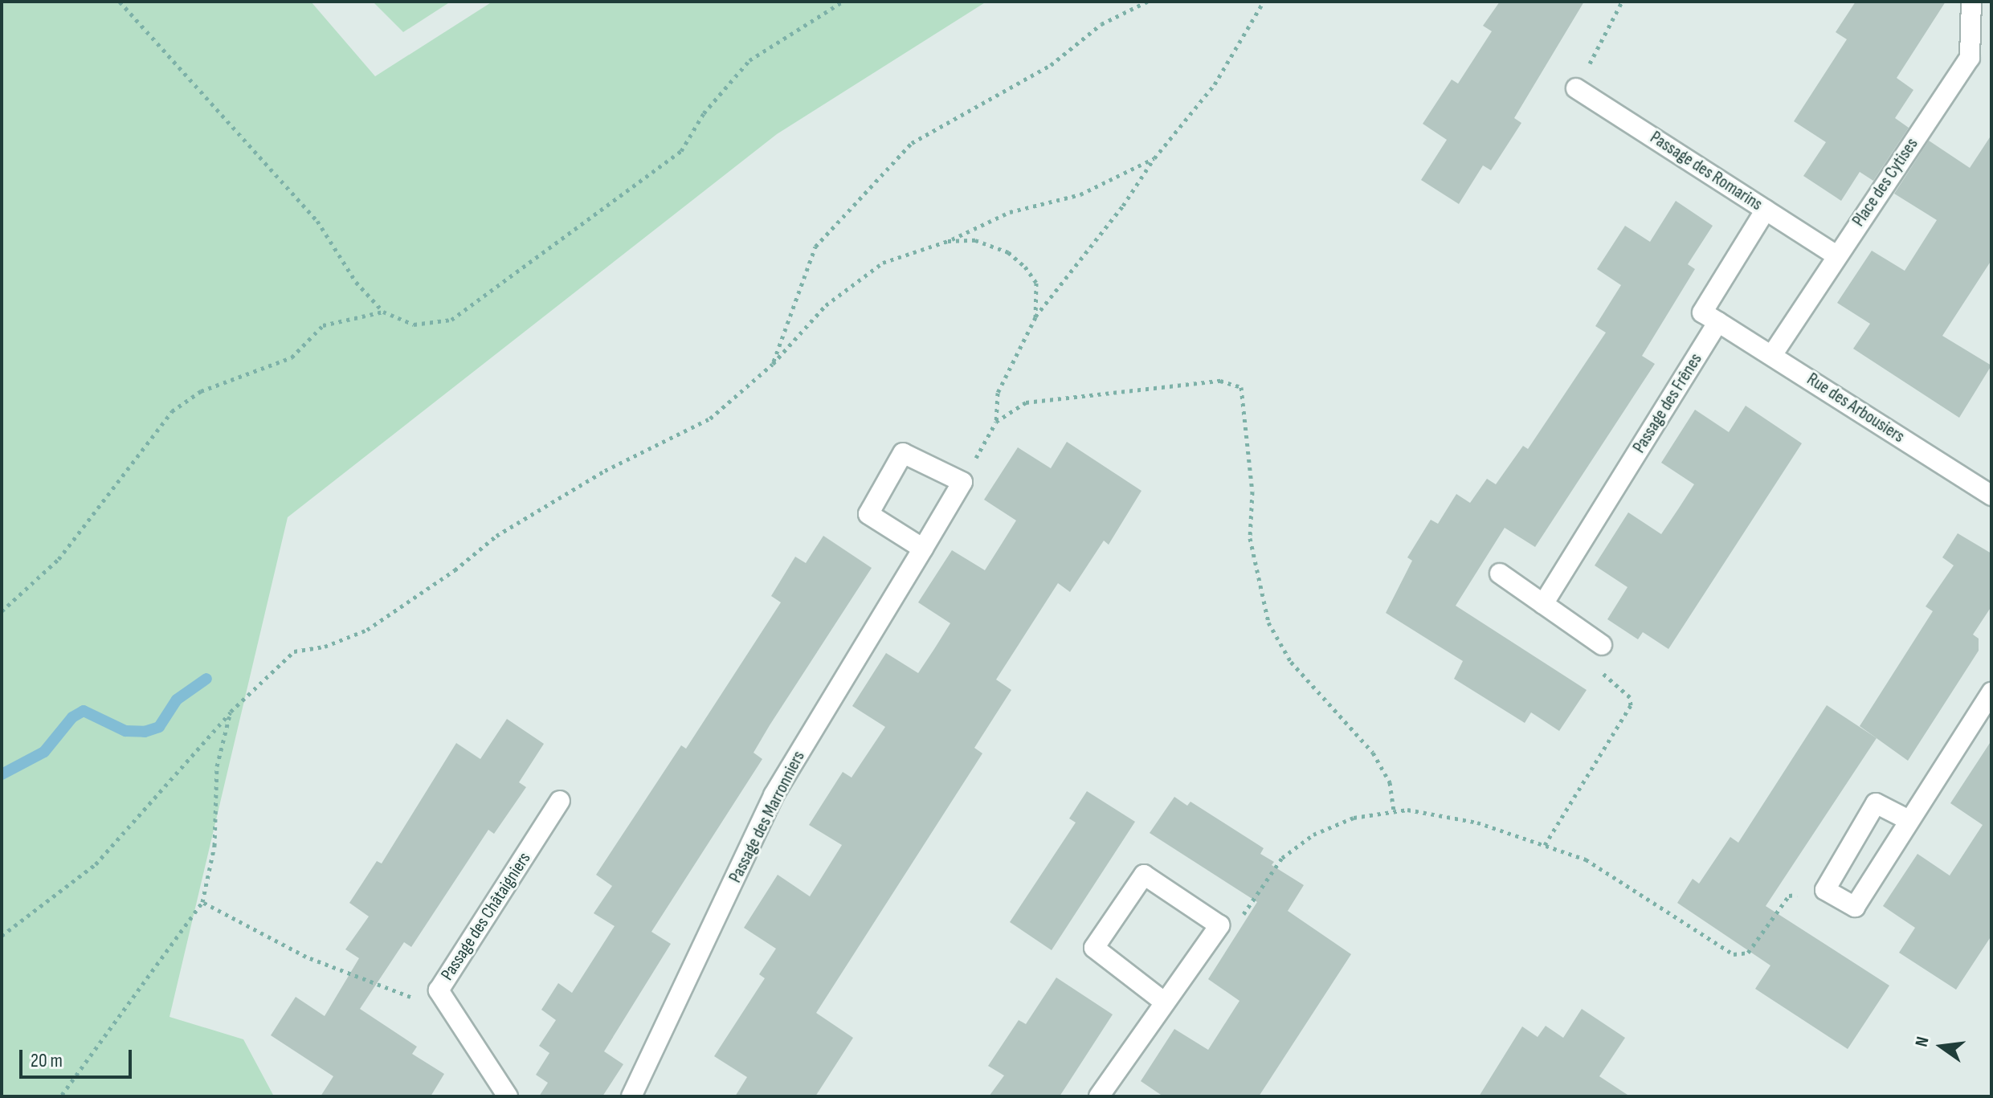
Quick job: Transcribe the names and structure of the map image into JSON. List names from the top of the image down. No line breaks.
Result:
{"streets":{"street":["Passage des Romarins","Place des Cytises","Passage des Frênes","Rue des Arbousiers","Passage des Marronniers","Passage des Châtaigniers"]},"crossings":[["Passage des Romarins","Place des Cytises"],["Place des Cytises","Rue des Arbousiers"],["Passage des Frênes","Rue des Arbousiers"]],"scale_bar":"20 m","north":"left"}
